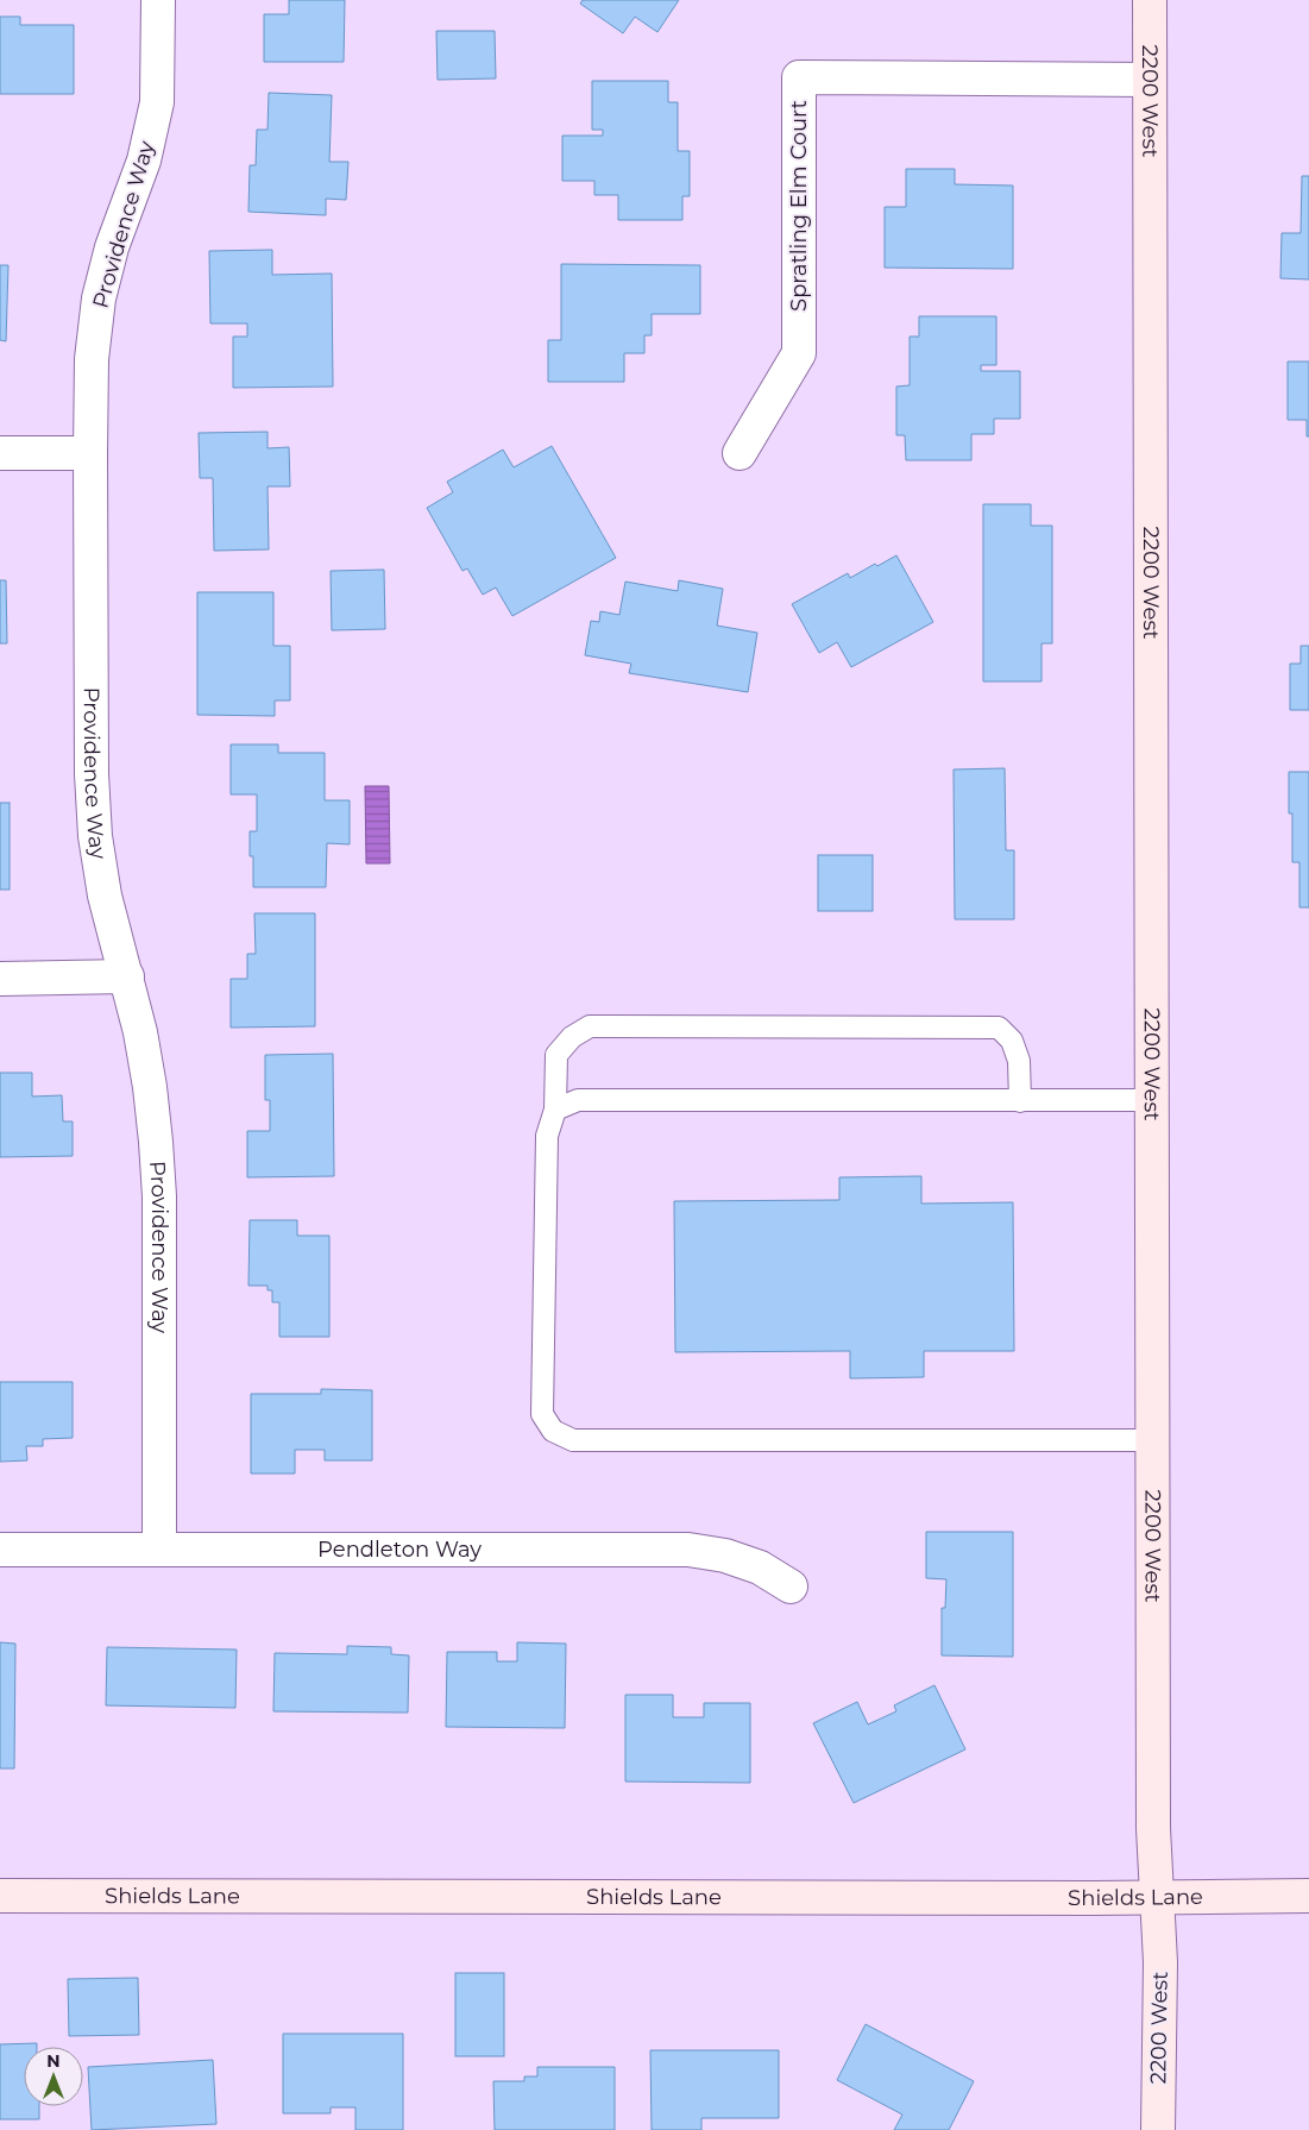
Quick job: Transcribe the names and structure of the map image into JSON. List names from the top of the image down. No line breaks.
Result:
{"streets":{"street":["2200 West","Spratling Elm Court","Providence Way","Pendleton Way","Shields Lane"]},"crossings":[["2200 West","Spratling Elm Court"],["2200 West","Shields Lane"],["Providence Way","Pendleton Way"]],"north":"top"}
